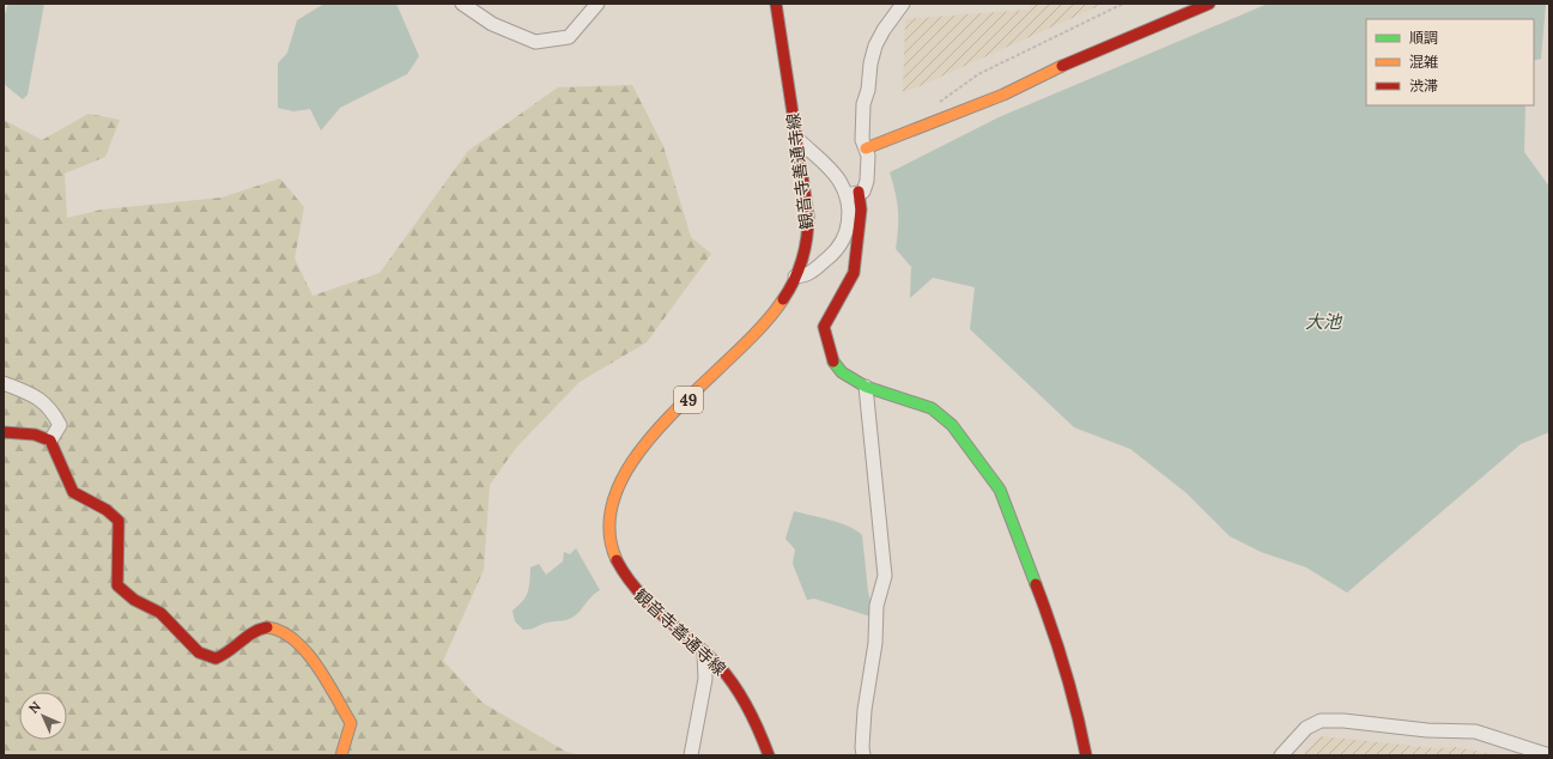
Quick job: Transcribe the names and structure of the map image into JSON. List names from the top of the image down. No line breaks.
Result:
{"streets":{"street":["観音寺善通寺線","49"]},"water":["大池"],"legend":["順調","混雑","渋滞"],"north":"top left"}
